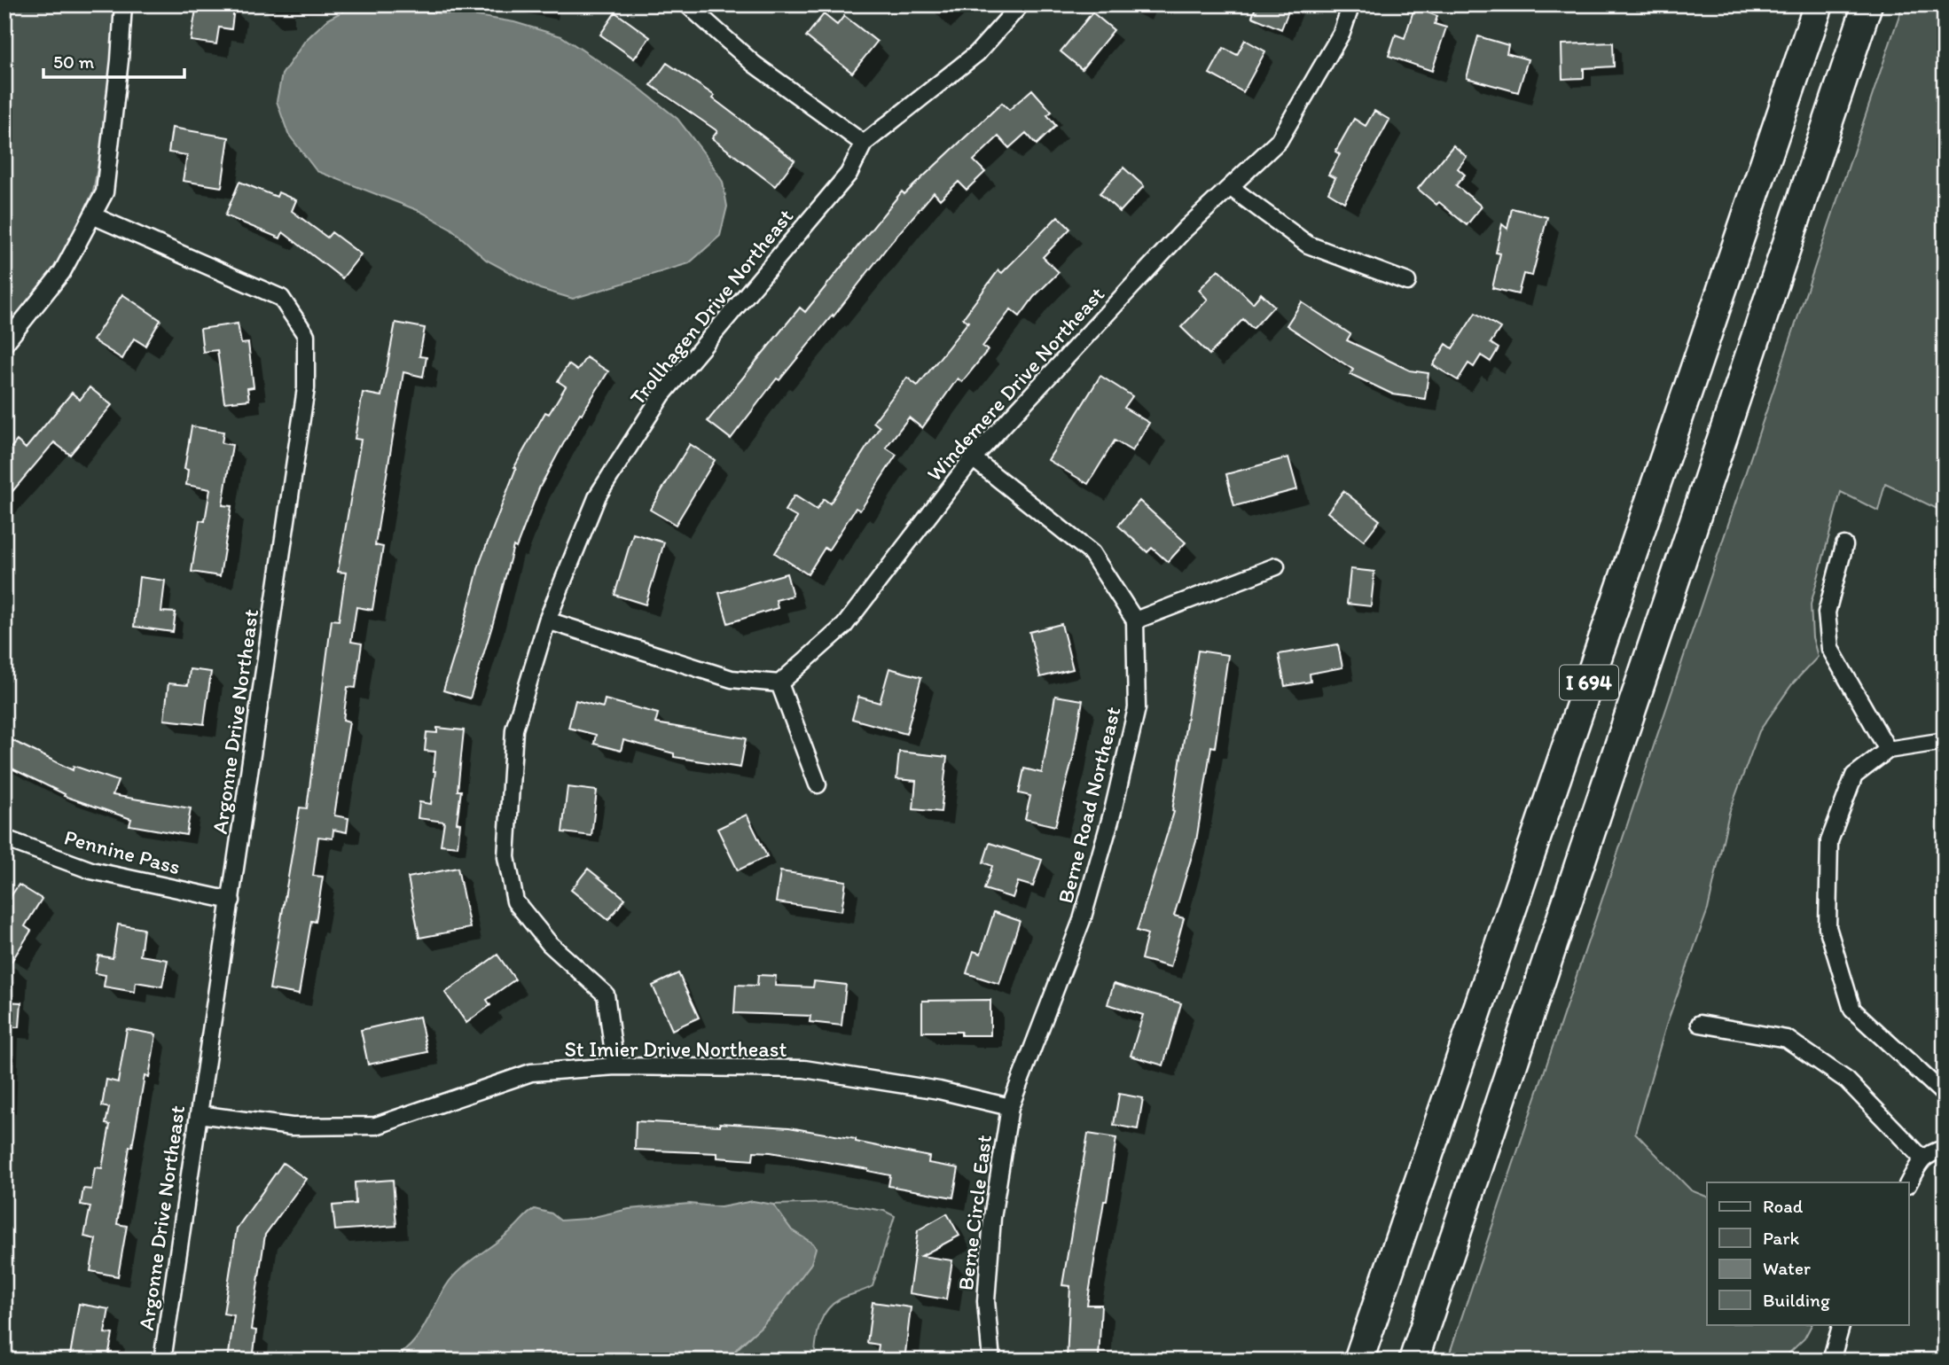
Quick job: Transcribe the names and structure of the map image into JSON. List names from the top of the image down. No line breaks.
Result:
{"streets":{"highway":["I 694"],"street":["Trollhagen Drive Northeast","Windemere Drive Northeast","Argonne Drive Northeast","Berne Road Northeast","Pennine Pass","St Imier Drive Northeast","Berne Circle East"]},"crossings":[["Trollhagen Drive Northeast","St Imier Drive Northeast"],["Argonne Drive Northeast","Pennine Pass"],["Argonne Drive Northeast","St Imier Drive Northeast"],["Berne Road Northeast","St Imier Drive Northeast"],["Berne Road Northeast","Berne Circle East"],["St Imier Drive Northeast","Berne Circle East"]],"legend":["Road","Park","Water","Building"],"scale_bar":"50 m"}
